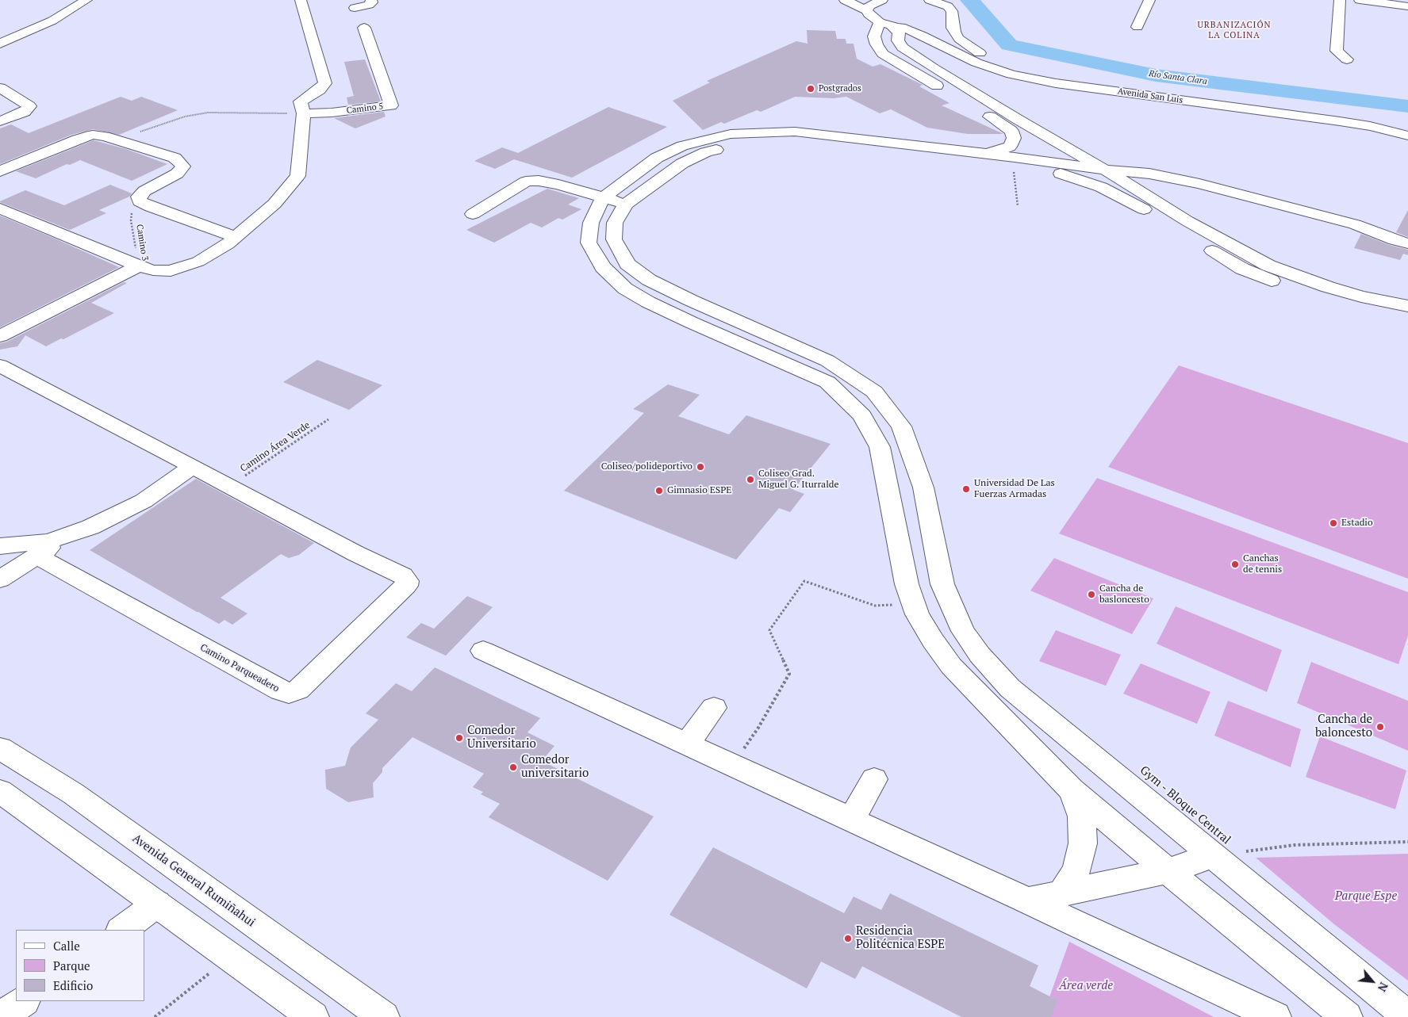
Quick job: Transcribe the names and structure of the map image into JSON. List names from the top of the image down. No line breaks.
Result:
{"streets":{"main road":["Avenida San Luis","Camino 5","Camino Parqueadero","Avenida General Rumiñahui"],"path":["Camino 3","Camino Área Verde"]},"crossings":[["Camino Área Verde","Camino Parqueadero"]],"districts":["URBANIZACIÓN LA COLINA"],"water":["Río Santa Clara"],"parks":["Parque Espe","Área verde"],"places":["Postgrados","Coliseo/polideportivo","Coliseo Grad. Miguel G. Iturralde","Universidad De Las Fuerzas Armadas","Gimnasio ESPE","Estadio","Canchas de tennis","Cancha de basloncesto","Cancha de baloncesto","Comedor Universitario","Comedor universitario","Residencia Politécnica ESPE"],"legend":["Calle","Parque","Edificio"],"north":"bottom right"}
